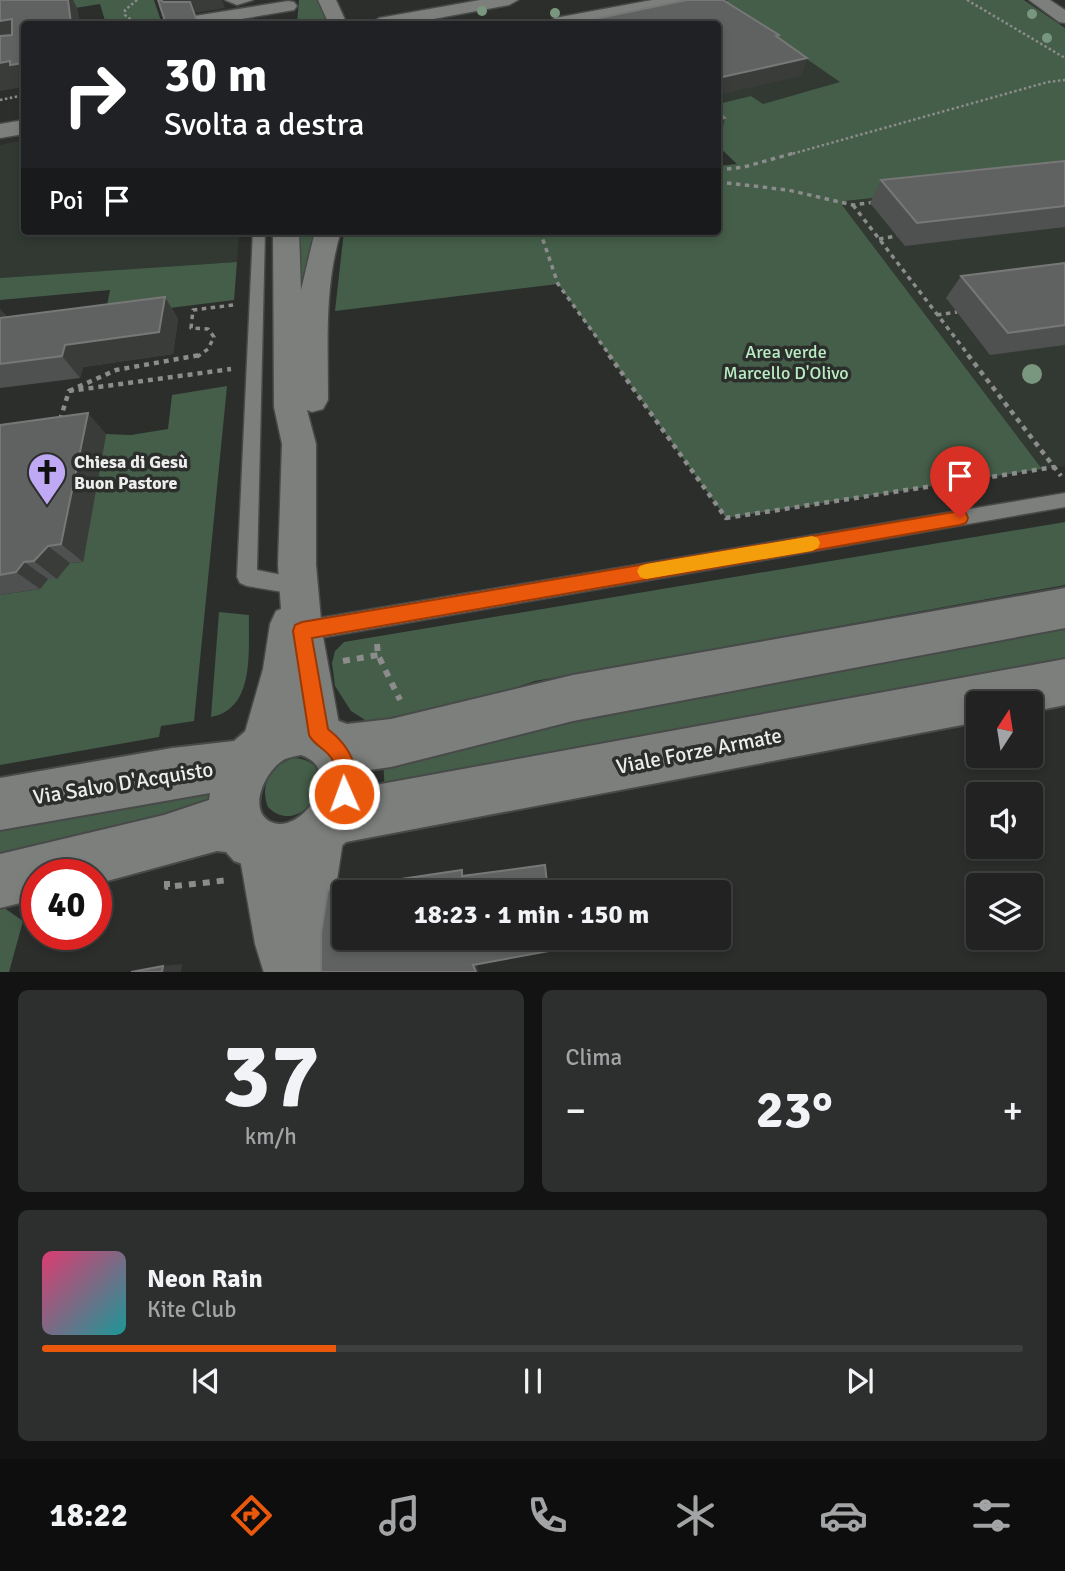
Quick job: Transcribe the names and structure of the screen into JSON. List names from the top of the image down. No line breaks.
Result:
{"streets":{"street":["Viale Forze Armate","Via Salvo D'Acquisto"]},"crossings":[["Viale Forze Armate","Via Salvo D'Acquisto"]],"parks":["Area verde Marcello D'Olivo"],"places":{"church":["Chiesa di Gesù Buon Pastore"]},"north":"top","page":{"turn":["30 m","Svolta a destra"],"then":"Poi","limit":"40","trip":"18:23 · 1 min · 150 m","tile":[["37","km/h"],"Clima"],"heat":["−","23°","+"],"song":["Neon Rain","Kite Club"],"tabs":"18:22"}}
